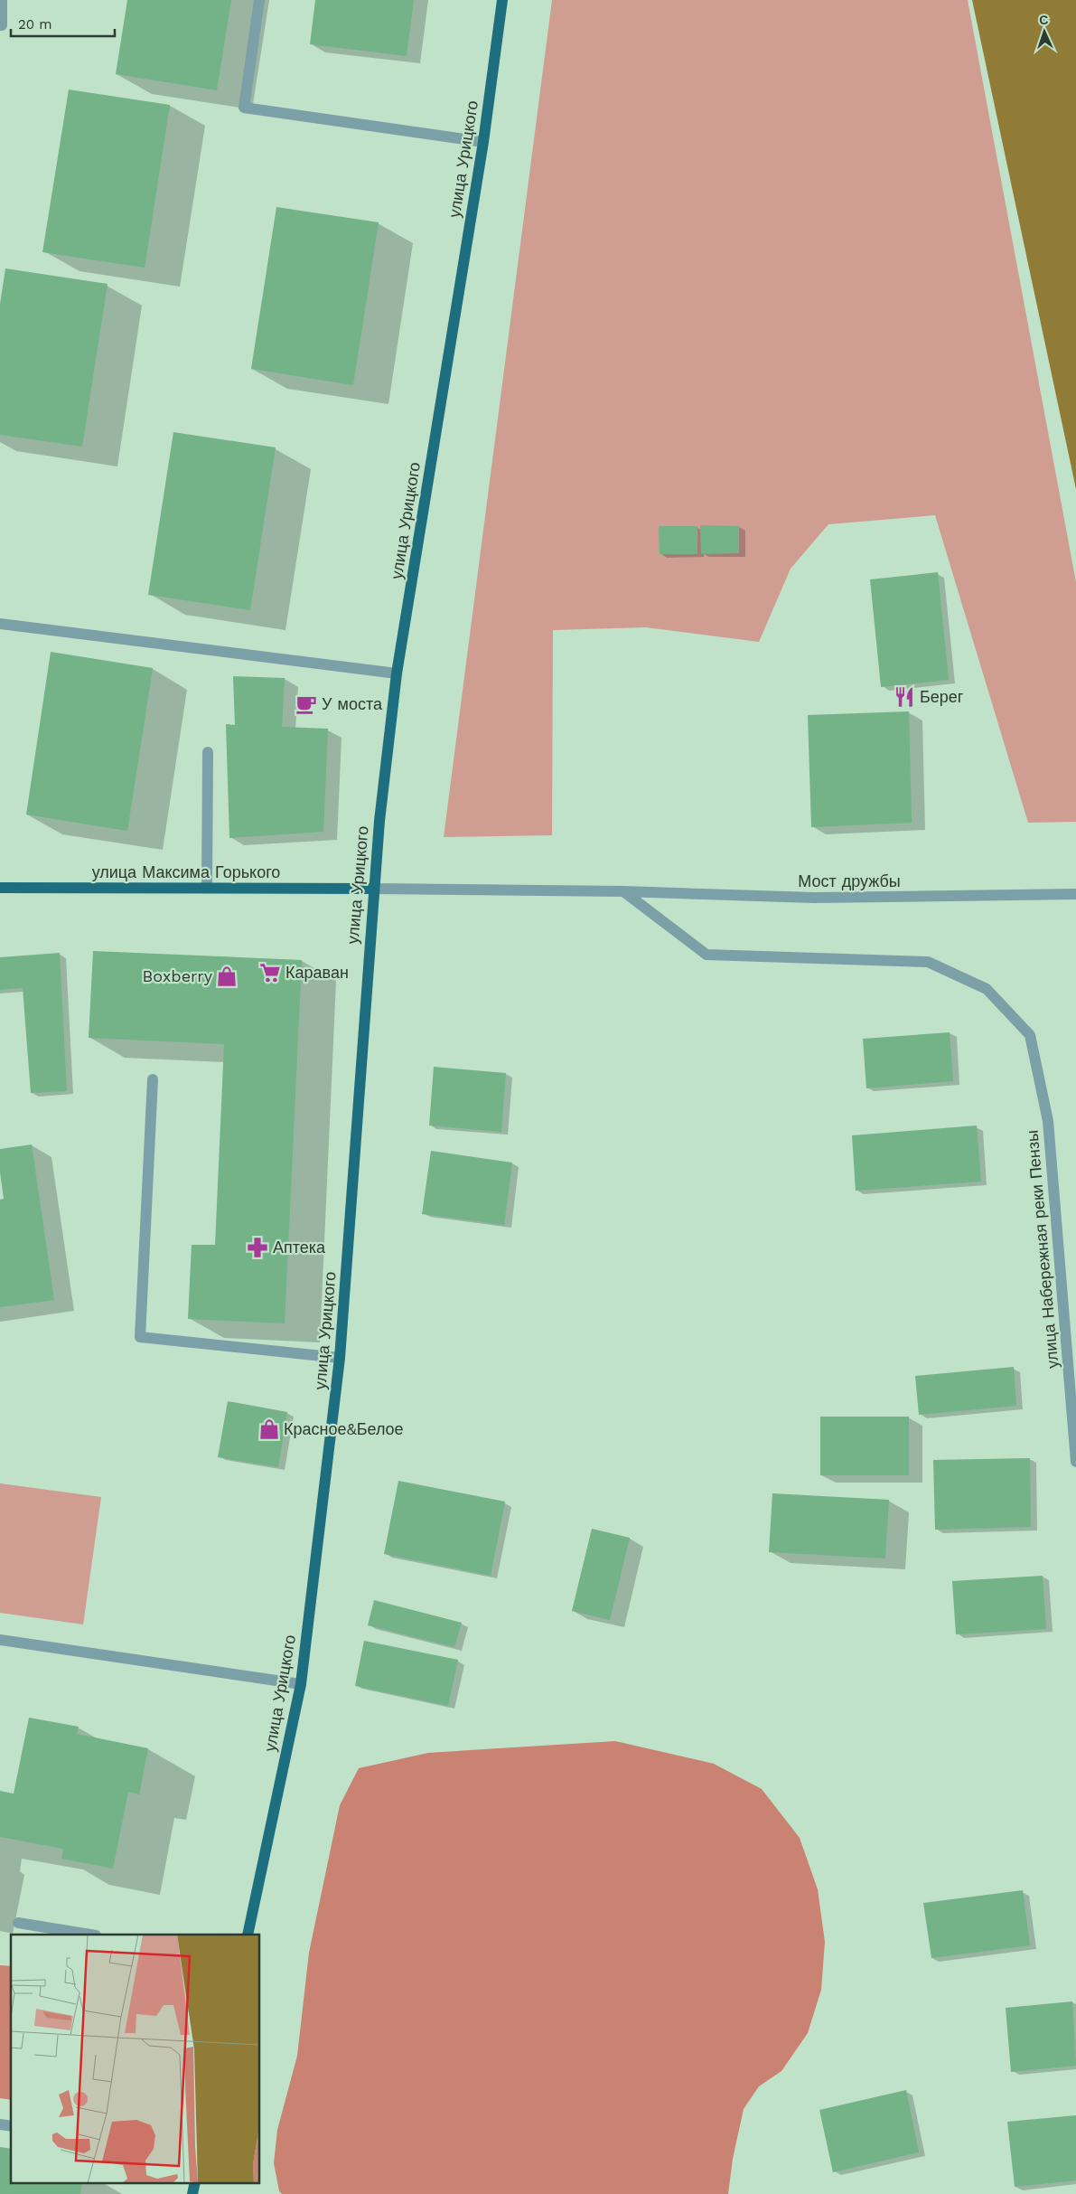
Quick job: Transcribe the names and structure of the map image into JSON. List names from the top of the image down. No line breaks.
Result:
{"streets":{"main road":["улица Урицкого","улица Максима Горького"],"street":["Мост дружбы","улица Набережная реки Пензы"]},"crossings":[["улица Урицкого","улица Максима Горького"],["улица Урицкого","Мост дружбы"],["улица Максима Горького","Мост дружбы"],["Мост дружбы","улица Набережная реки Пензы"]],"places":{"restaurant":["Берег"],"cafe":["У моста"],"supermarket":["Караван"],"shop":["Boxberry","Красное&Белое"],"pharmacy":["Аптека"]},"scale_bar":"20 m","north":"top"}
